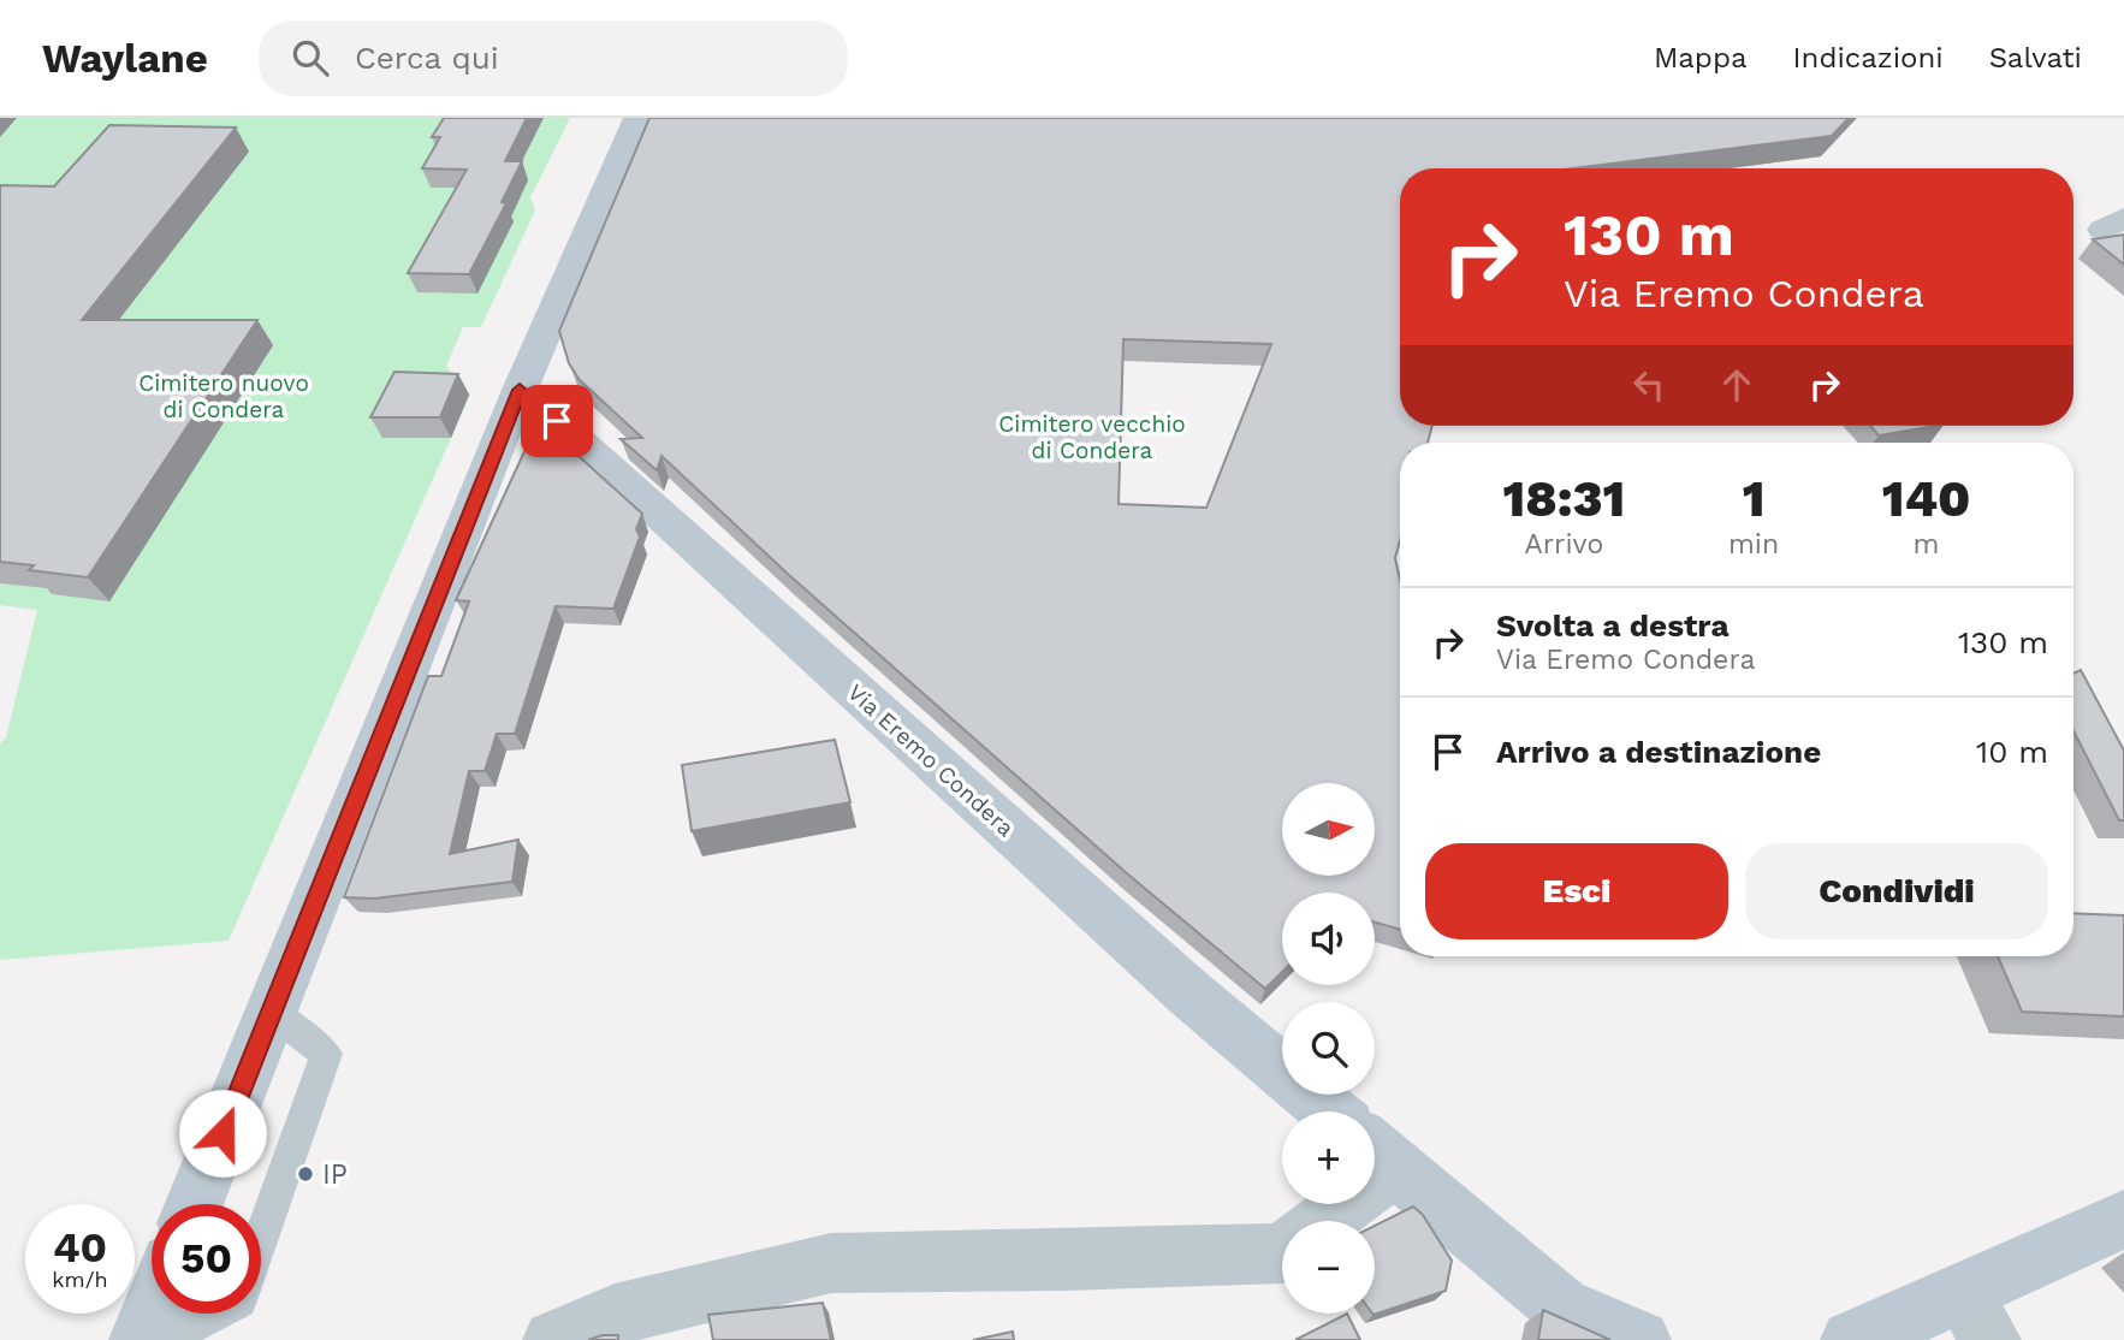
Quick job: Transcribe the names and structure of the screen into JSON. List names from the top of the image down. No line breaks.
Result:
{"streets":{"street":["Via Eremo Condera"]},"parks":["Cimitero nuovo di Condera","Cimitero vecchio di Condera"],"places":["IP"],"north":"right","page":{"header":"Waylane","search":"Cerca qui","nav":["Mappa","Indicazioni","Salvati"],"turn":["130 m","Via Eremo Condera"],"eta":["18:31","Arrivo","1","min","140","m"],"list":[{"name":"Svolta a destra","note":"Via Eremo Condera","value":"130 m"},{"name":"Arrivo a destinazione","value":"10 m"}],"map_buttons":["+","−"],"buttons":["Esci","Condividi"],"speed":"40 km/h","limit":"50"}}
